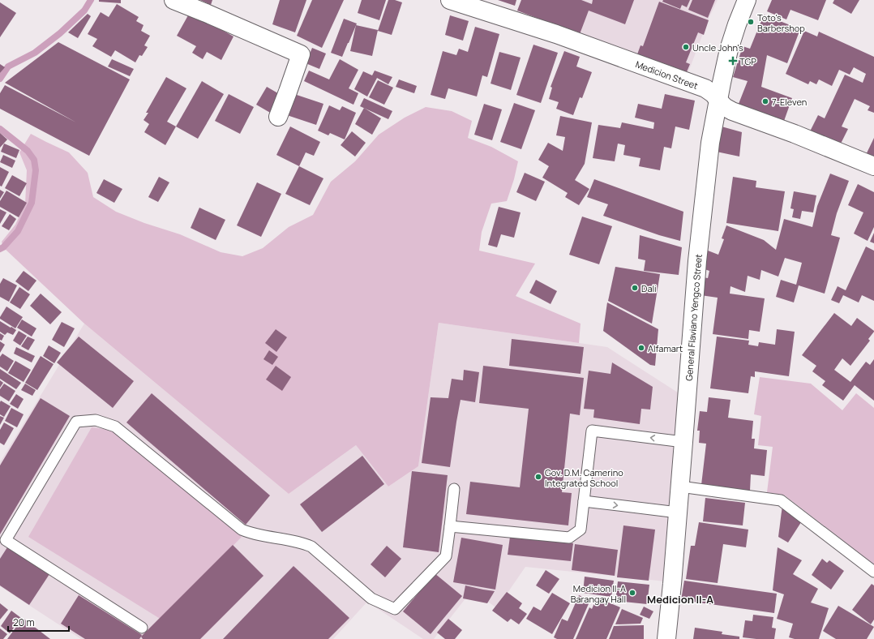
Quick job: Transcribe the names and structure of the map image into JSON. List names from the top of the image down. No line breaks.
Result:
{"streets":{"street":["Medicion Street","General Flaviano Yengco Street"]},"crossings":[["Medicion Street","General Flaviano Yengco Street"]],"districts":["Medicion II-A"],"places":{"other":["Toto's Barbershop","Uncle John's","7-Eleven","Dali","Alfamart","Gov. D.M. Camerino Integrated School","Medicion II-A Barangay Hall"],"health":["TGP"]},"scale_bar":"20 m"}
